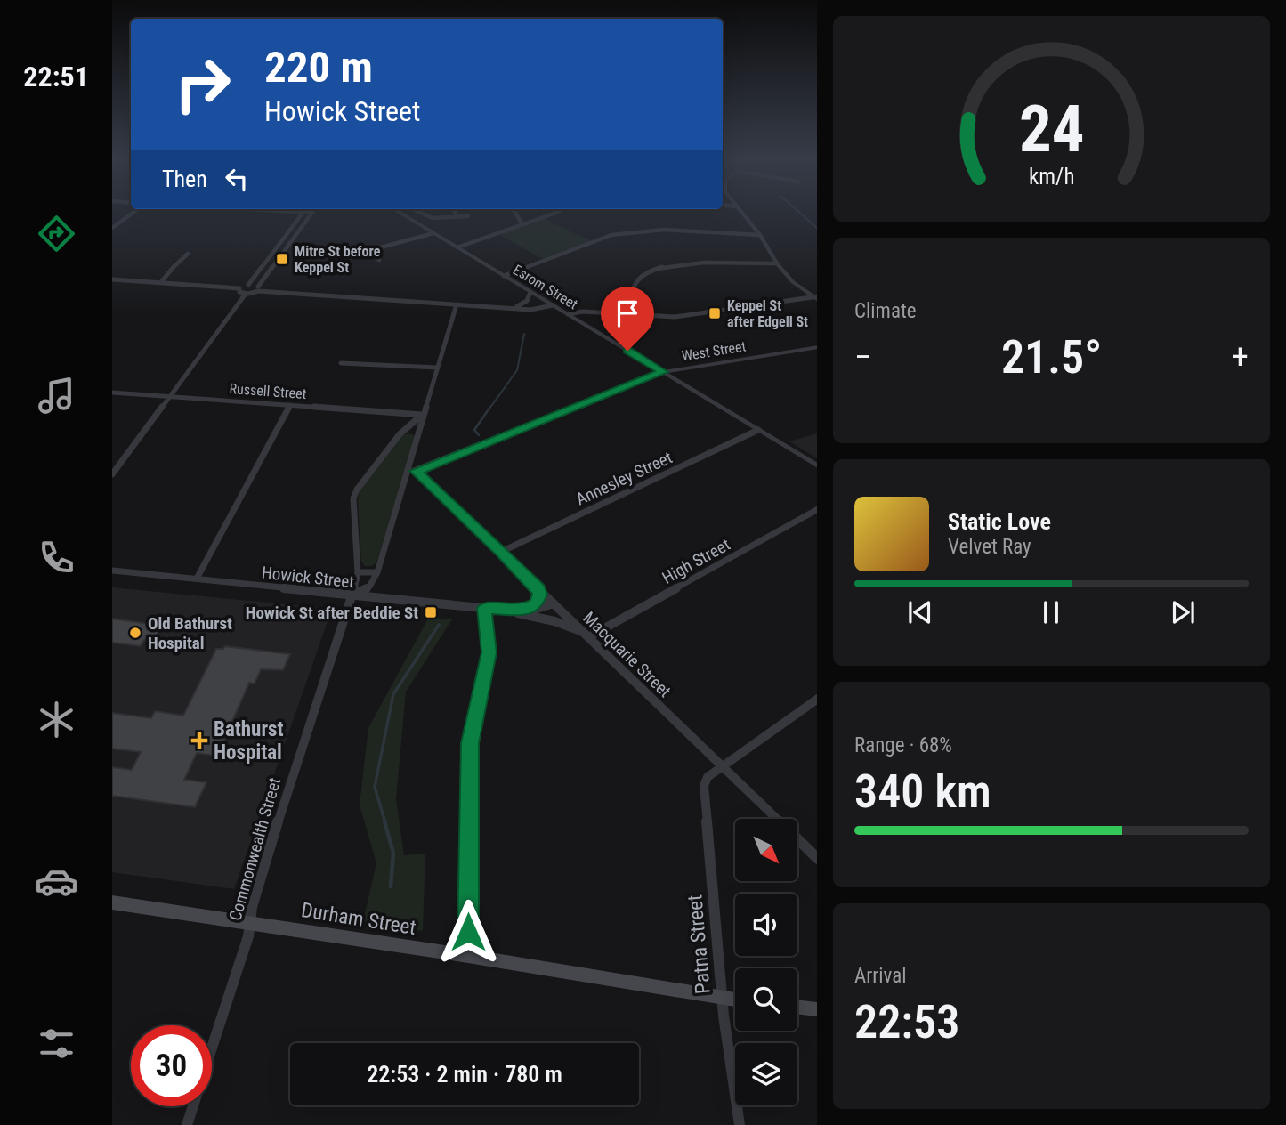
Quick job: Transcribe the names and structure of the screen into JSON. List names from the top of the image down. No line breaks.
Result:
{"streets":{"main road":["Durham Street"],"street":["Esrom Street","West Street","Russell Street","Annesley Street","High Street","Howick Street","Macquarie Street","Commonwealth Street","Patna Street"]},"crossings":[["Esrom Street","West Street"],["Esrom Street","Annesley Street"],["West Street","Macquarie Street"],["Russell Street","Commonwealth Street"],["Annesley Street","Macquarie Street"],["High Street","Howick Street"],["High Street","Macquarie Street"],["Howick Street","Macquarie Street"],["Howick Street","Commonwealth Street"],["Macquarie Street","Patna Street"],["Commonwealth Street","Durham Street"],["Durham Street","Patna Street"]],"places":{"transit":["Mitre St before Keppel St","Keppel St after Edgell St","Howick St after Beddie St"],"other":["Old Bathurst Hospital"],"health":["Bathurst Hospital"]},"north":"bottom right","page":{"tabs":"22:51","turn":["220 m","Howick Street"],"then":"Then","tile":["Climate",["Range · 68%","340 km"],["Arrival","22:53"]],"heat":["−","21.5°","+"],"song":["Static Love","Velvet Ray"],"limit":"30","trip":"22:53 · 2 min · 780 m","gauge":["24","km/h"]}}
